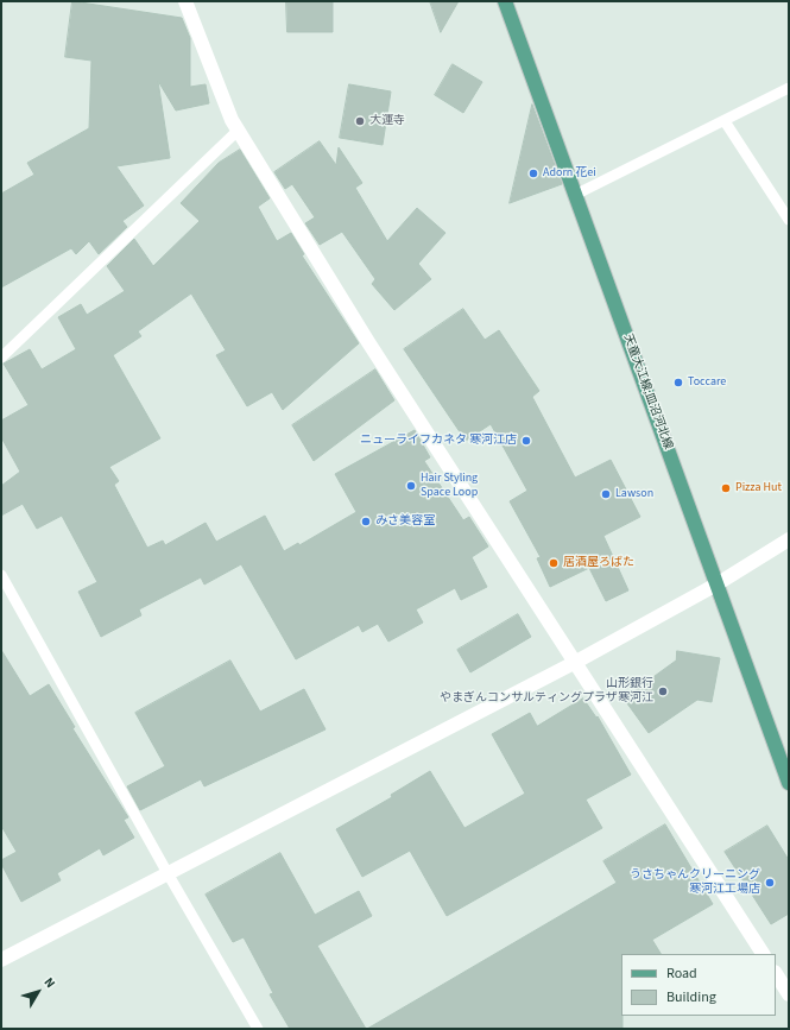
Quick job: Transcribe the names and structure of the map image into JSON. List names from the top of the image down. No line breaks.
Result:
{"streets":{"main road":["天童大江線;皿沼河北線"]},"places":["大運寺","Adorn 花ei","Toccare","ニューライフカネタ 寒河江店","Hair Styling Space Loop","Pizza Hut","Lawson","みさ美容室","居酒屋ろばた","山形銀行 やまぎんコンサルティングプラザ寒河江","うさちゃんクリーニング 寒河江工場店"],"legend":["Road","Building"],"north":"top right"}
